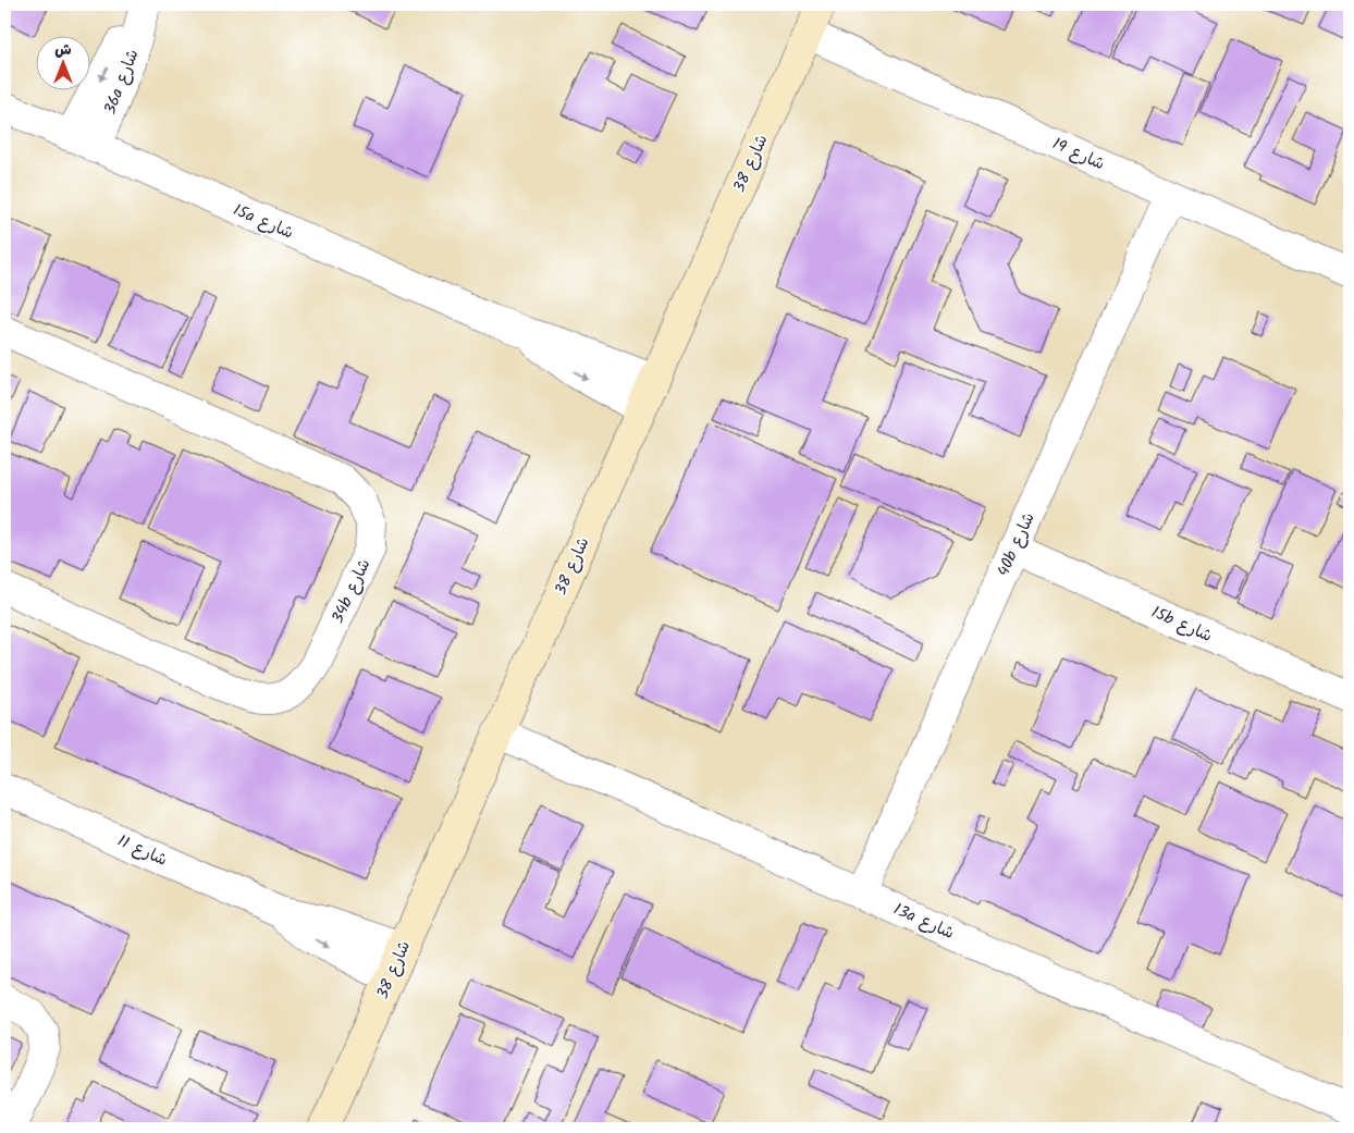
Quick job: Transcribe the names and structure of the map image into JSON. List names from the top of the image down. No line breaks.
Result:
{"streets":{"street":["36a شارع","شارع 19","شارع 38","15a شارع","40b شارع","34b شارع","15b شارع","شارع 11","13a شارع"]},"crossings":[["36a شارع","15a شارع"],["شارع 19","شارع 38"],["شارع 19","40b شارع"],["شارع 38","15a شارع"],["شارع 38","شارع 11"],["شارع 38","13a شارع"],["40b شارع","15b شارع"],["40b شارع","13a شارع"]],"north":"top"}
